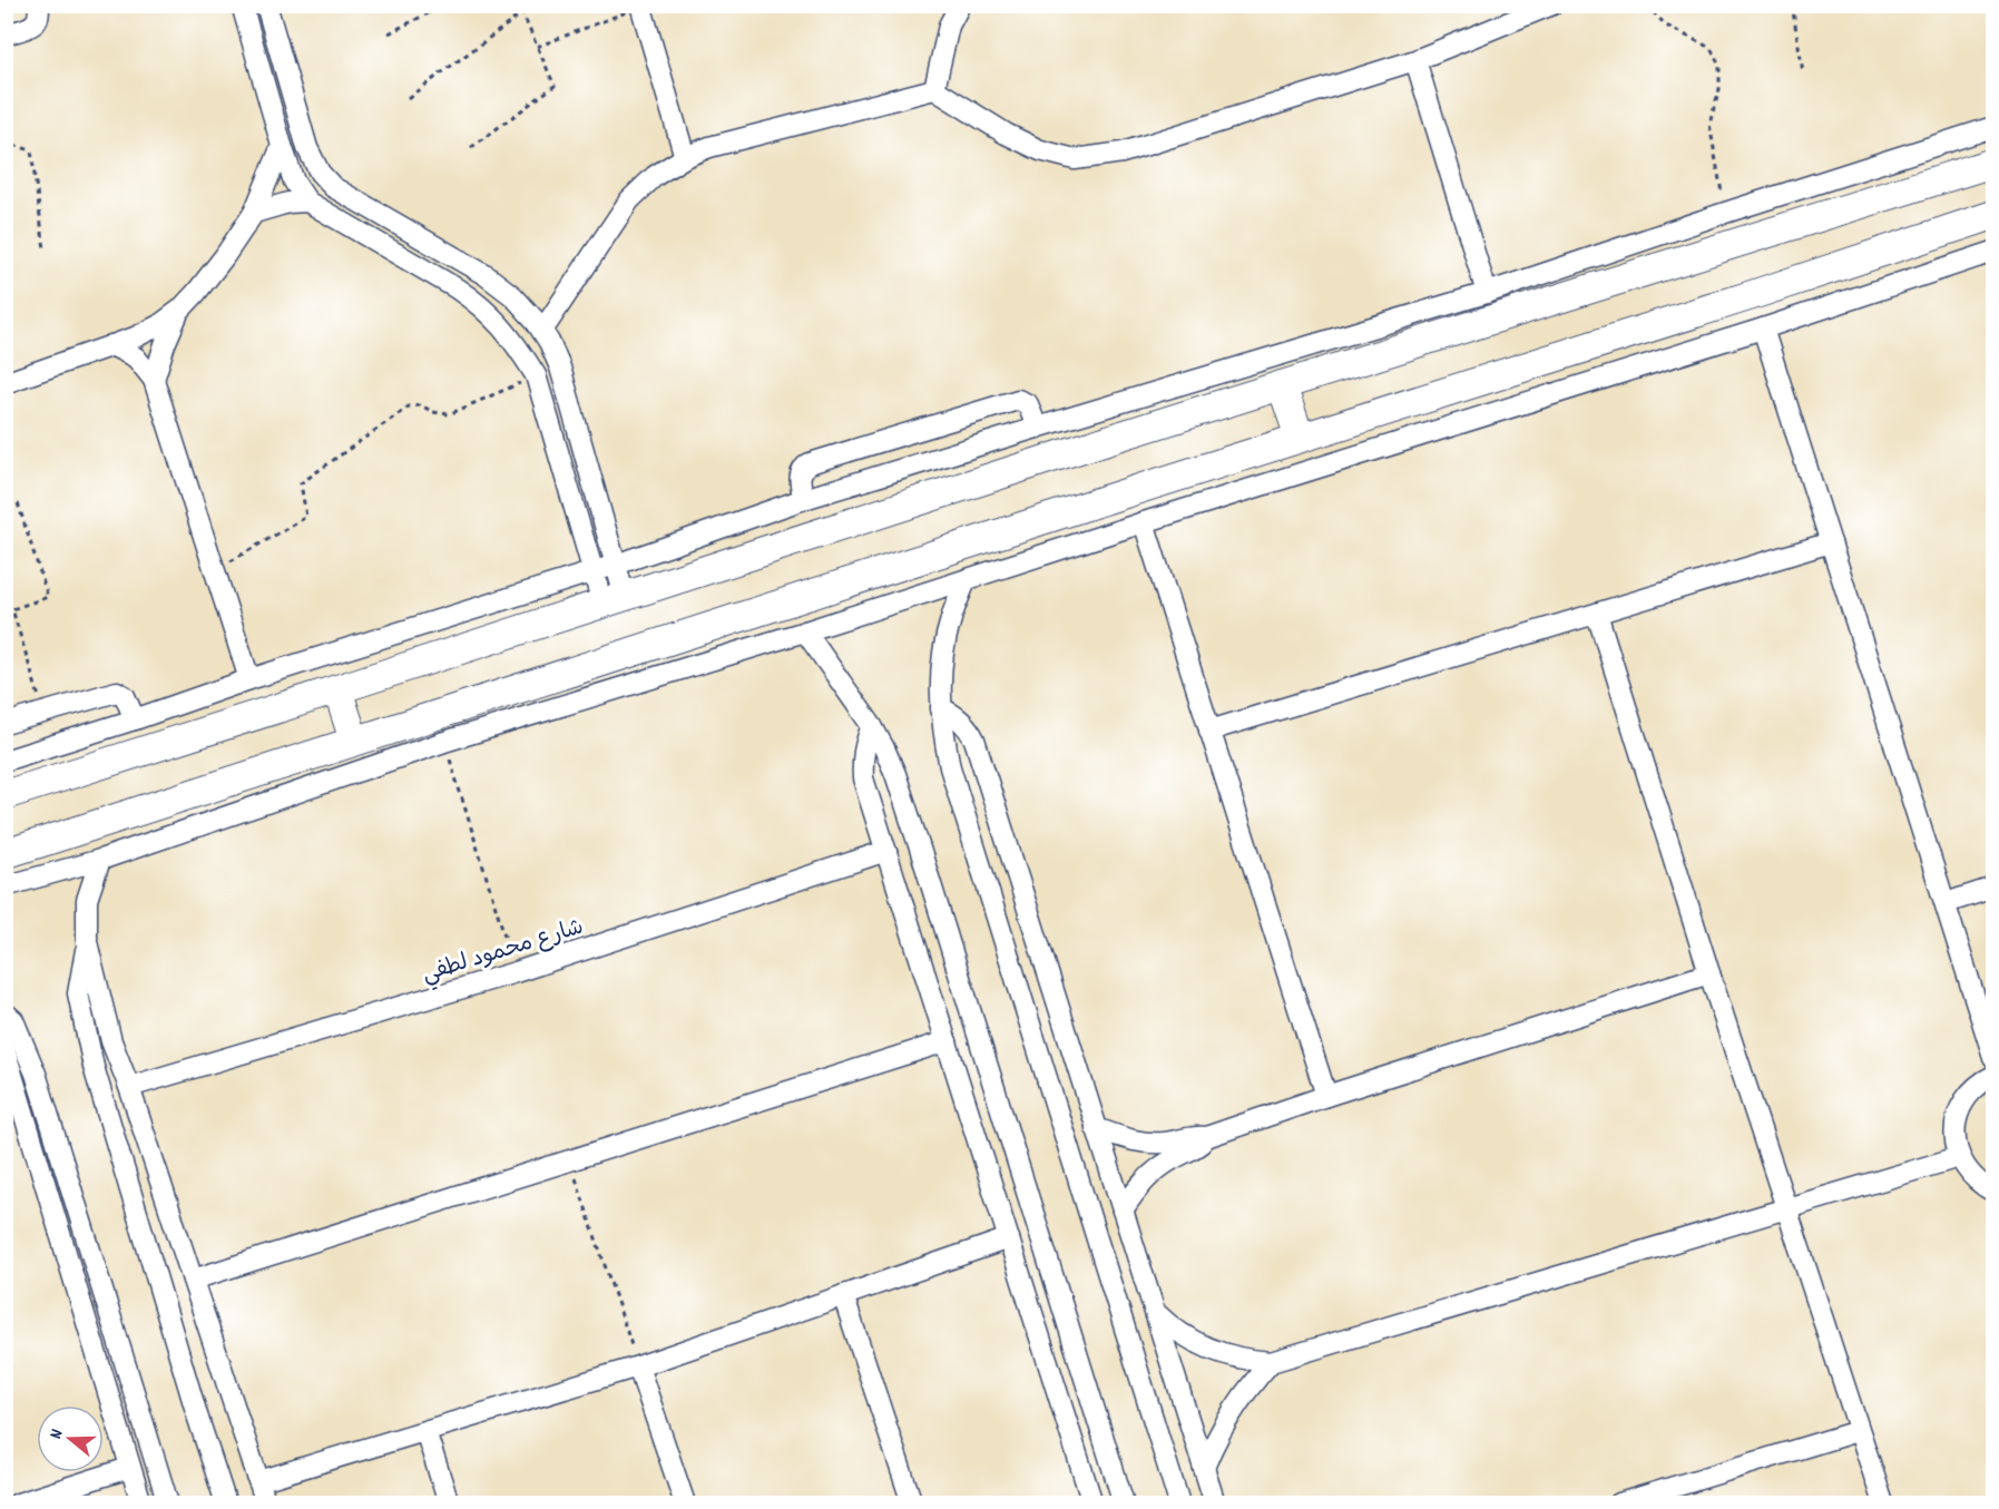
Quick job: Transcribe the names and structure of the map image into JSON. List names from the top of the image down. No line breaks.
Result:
{"streets":{"street":["شارع محمود لطفي"]},"north":"left"}
